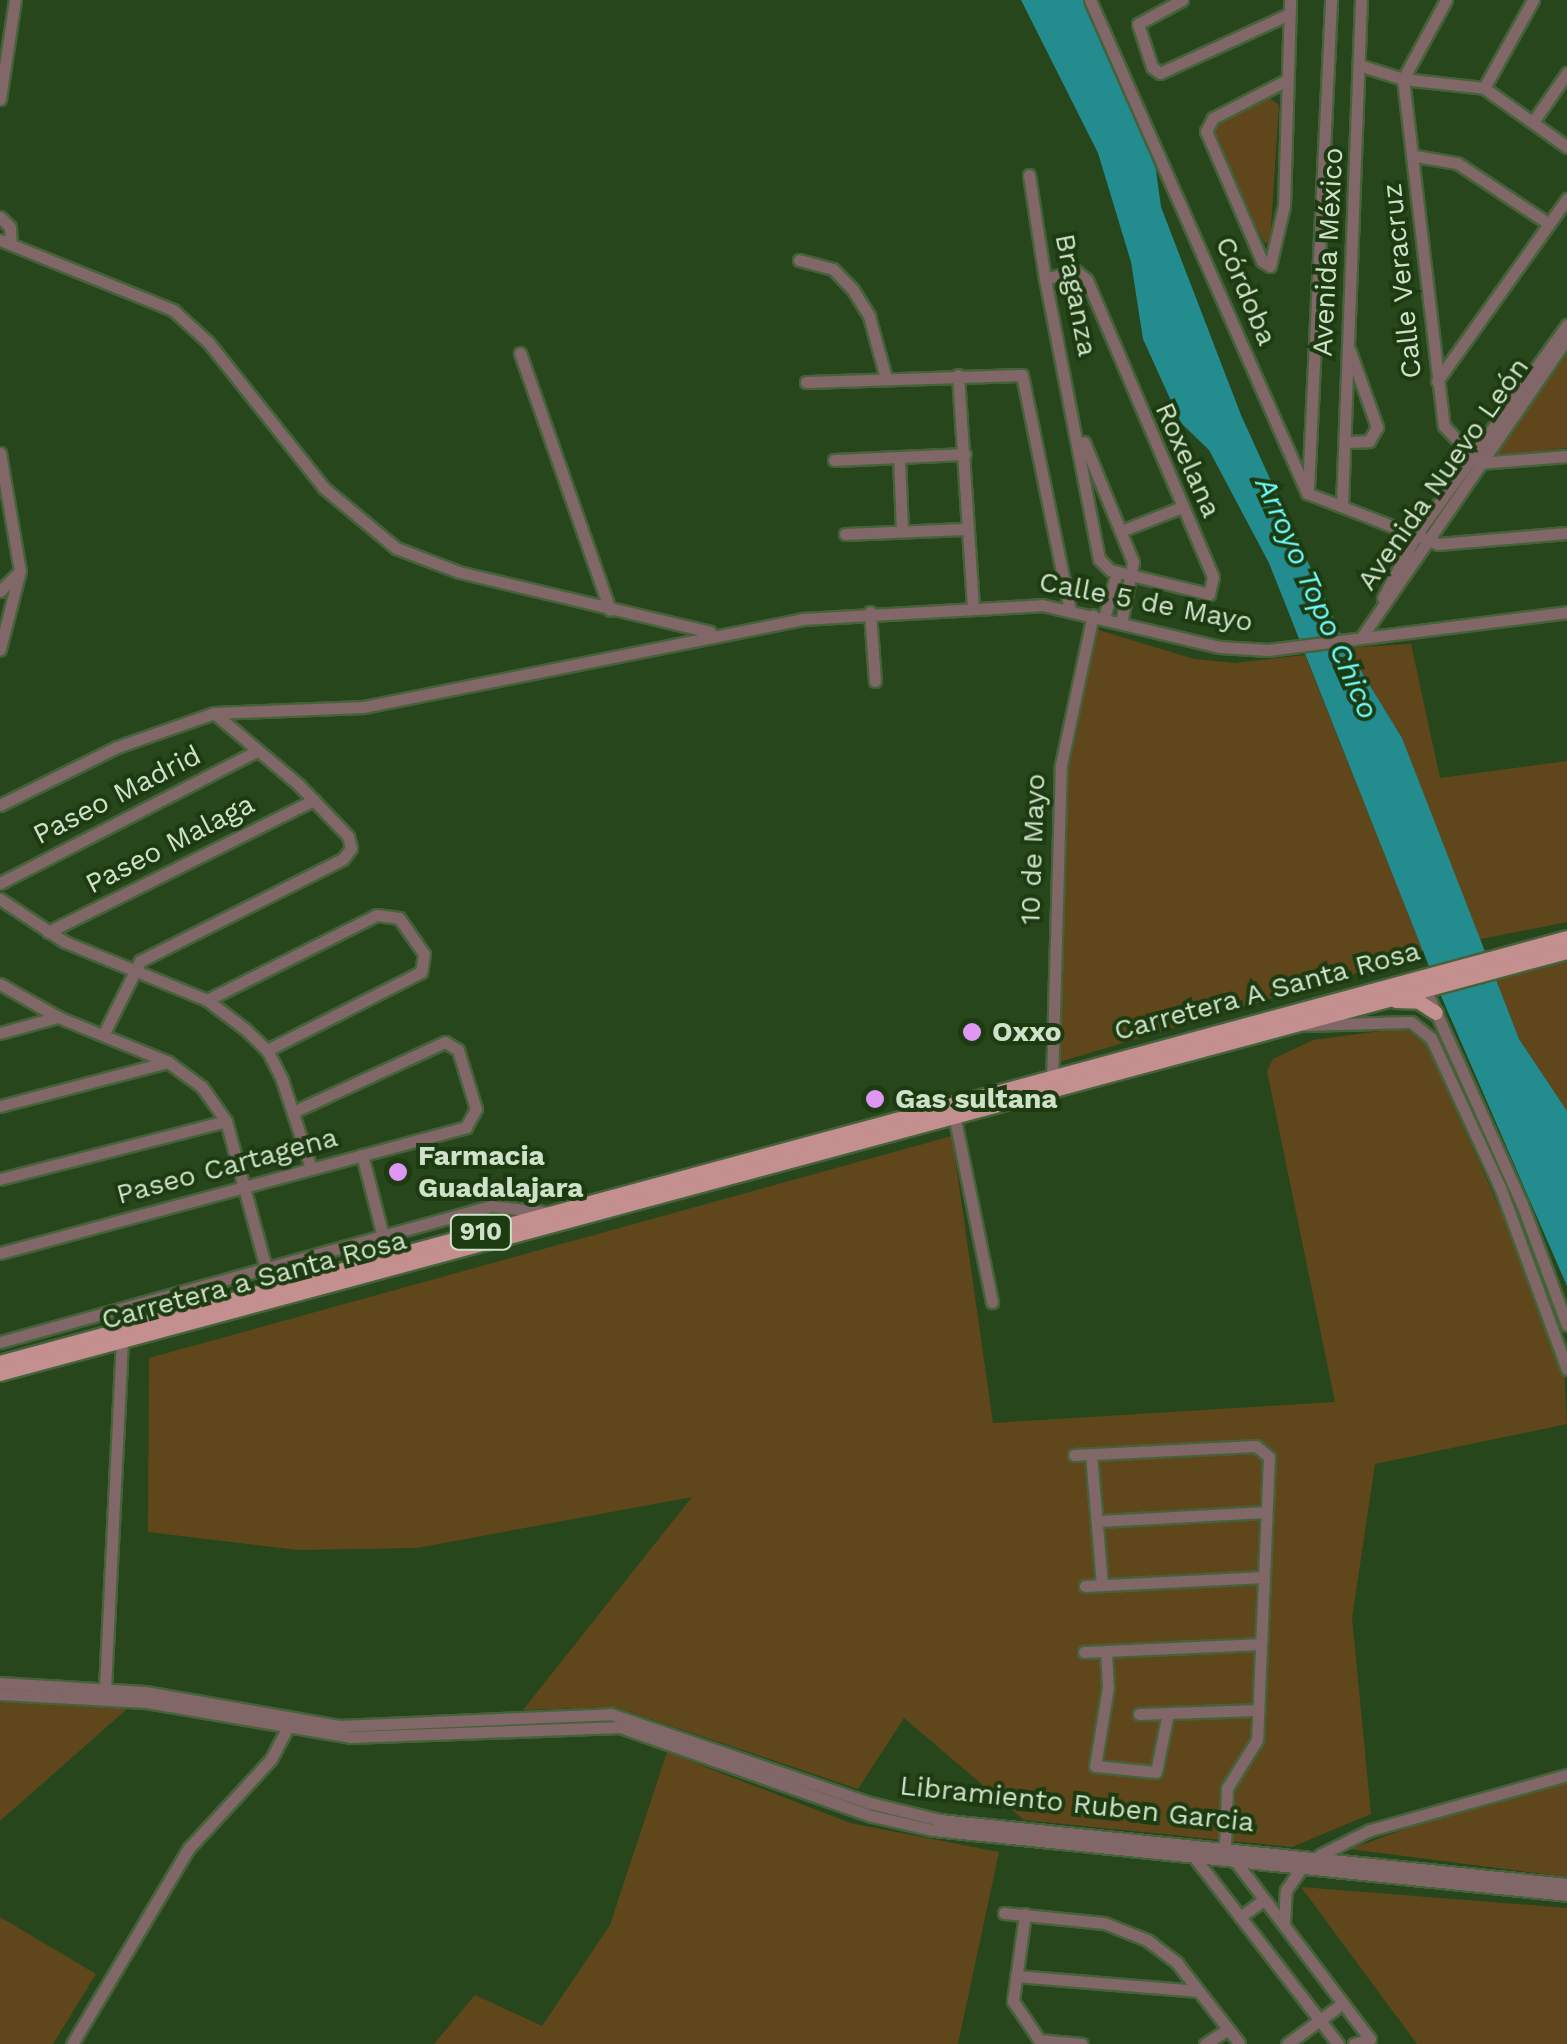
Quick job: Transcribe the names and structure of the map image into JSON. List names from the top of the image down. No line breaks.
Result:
{"streets":{"main road":["Carretera A Santa Rosa","910","Carretera a Santa Rosa"],"street":["Avenida México","Calle Veracruz","Córdoba","Braganza","Roxelana","Avenida Nuevo León","Calle 5 de Mayo","Paseo Madrid","Paseo Malaga","10 de Mayo","Paseo Cartagena","Libramiento Ruben Garcia"]},"crossings":[["Avenida México","Córdoba"],["Calle Veracruz","Avenida Nuevo León"],["Braganza","Roxelana"],["Roxelana","10 de Mayo"],["Avenida Nuevo León","Calle 5 de Mayo"],["Calle 5 de Mayo","10 de Mayo"],["10 de Mayo","Carretera A Santa Rosa"],["Carretera A Santa Rosa","Carretera a Santa Rosa"]],"water":["Arroyo Topo Chico"],"places":["Oxxo","Gas sultana","Farmacia Guadalajara"]}
